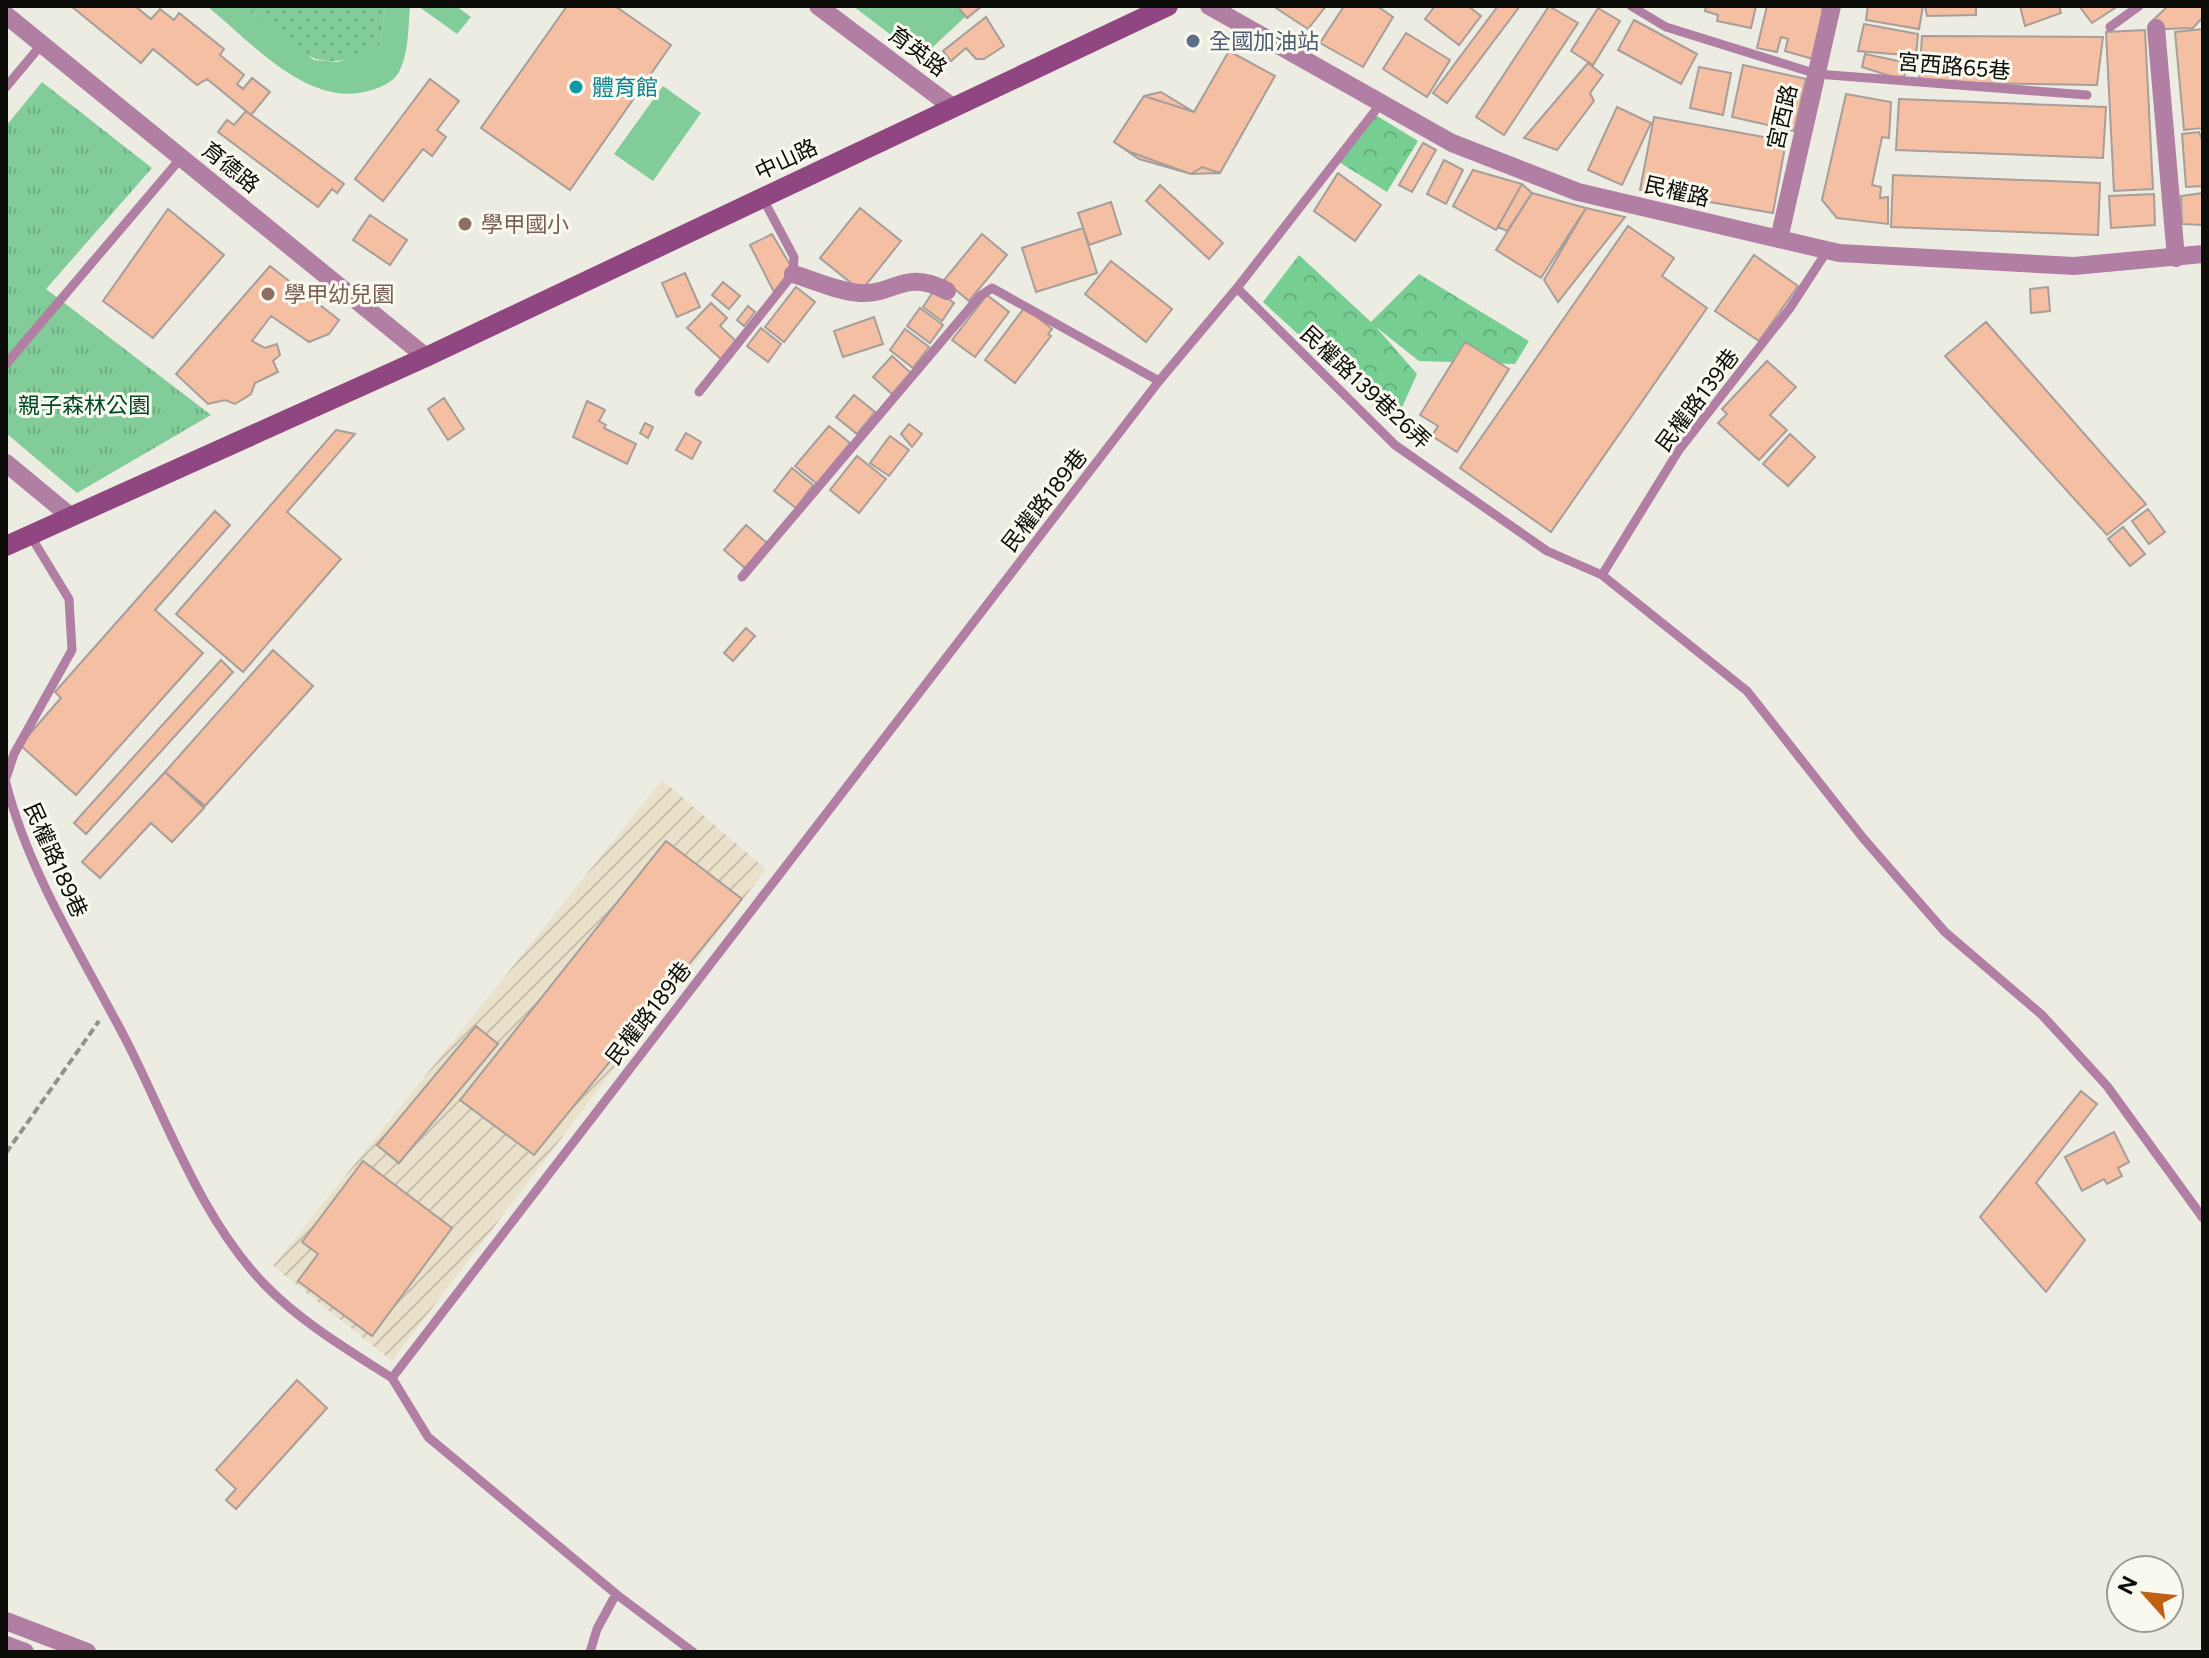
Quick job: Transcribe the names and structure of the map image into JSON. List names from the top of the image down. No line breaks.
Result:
{"streets":{"main road":["中山路"],"street":["育英路","宮西路","育德路","民權路"],"lane":["宮西路65巷","民權路139巷26弄","民權路139巷","民權路189巷"]},"crossings":[["育英路","中山路"],["宮西路65巷","宮西路"],["宮西路","民權路"],["中山路","育德路"],["中山路","民權路189巷"],["民權路","民權路139巷"],["民權路","民權路189巷"],["民權路139巷26弄","民權路139巷"],["民權路139巷26弄","民權路189巷"]],"parks":["親子森林公園"],"places":["全國加油站","體育館","學甲國小","學甲幼兒園"],"north":"top left"}
